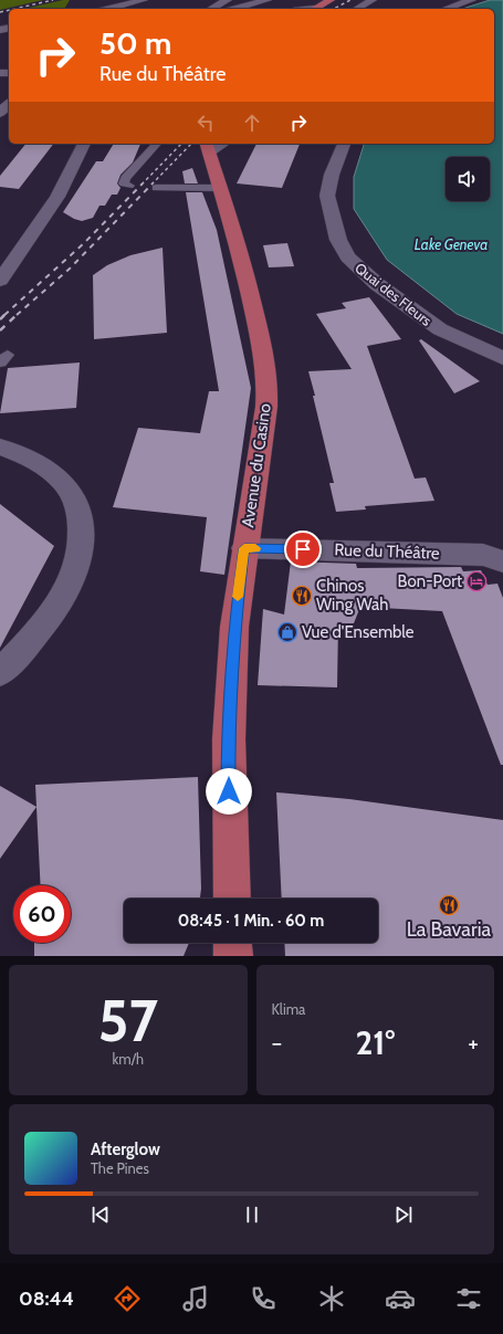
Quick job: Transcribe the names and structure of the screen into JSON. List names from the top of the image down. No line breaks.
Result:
{"streets":{"main road":["Avenue du Casino"],"street":["Quai des Fleurs","Rue du Théâtre"]},"crossings":[["Avenue du Casino","Rue du Théâtre"]],"water":["Lake Geneva"],"places":{"hotel":["Bon-Port"],"restaurant":["Chinos Wing Wah","La Bavaria"],"shop":["Vue d'Ensemble"]},"page":{"turn":["50 m","Rue du Théâtre"],"limit":"60","trip":"08:45 · 1 Min. · 60 m","tile":[["57","km/h"],"Klima"],"heat":["−","21°","+"],"song":["Afterglow","The Pines"],"tabs":"08:44"}}
